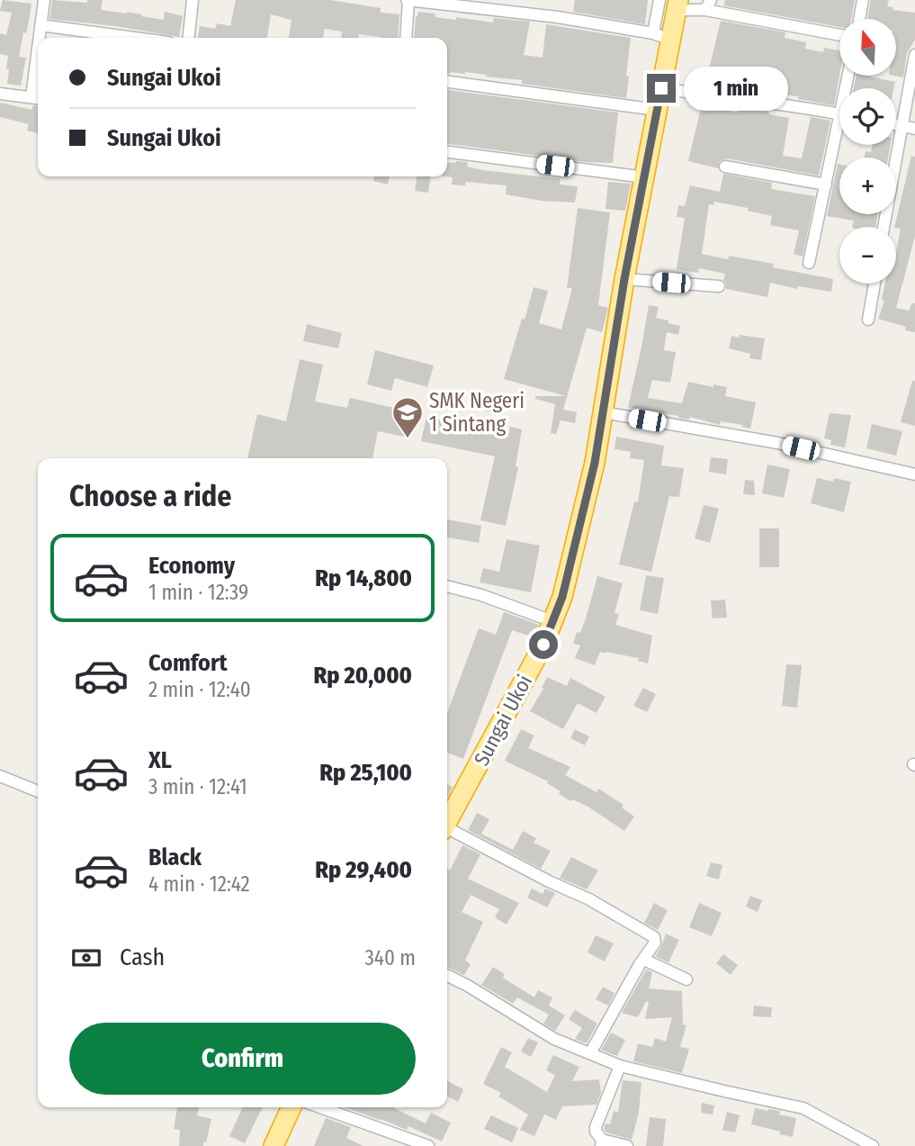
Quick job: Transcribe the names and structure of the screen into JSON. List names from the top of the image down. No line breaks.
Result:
{"streets":{"highway":["Sungai Ukoi"]},"places":{"school or university":["SMK Negeri 1 Sintang"]},"north":"top","page":{"map_buttons":["+","−"],"banner":["Sungai Ukoi","Sungai Ukoi"],"bubble":"1 min","heading":"Choose a ride","list":[{"name":"Economy","note":"1 min · 12:39","value":"Rp 14,800"},{"name":"Comfort","note":"2 min · 12:40","value":"Rp 20,000"},{"name":"XL","note":"3 min · 12:41","value":"Rp 25,100"},{"name":"Black","note":"4 min · 12:42","value":"Rp 29,400"}],"pay":["Cash","340 m"],"buttons":"Confirm"}}
